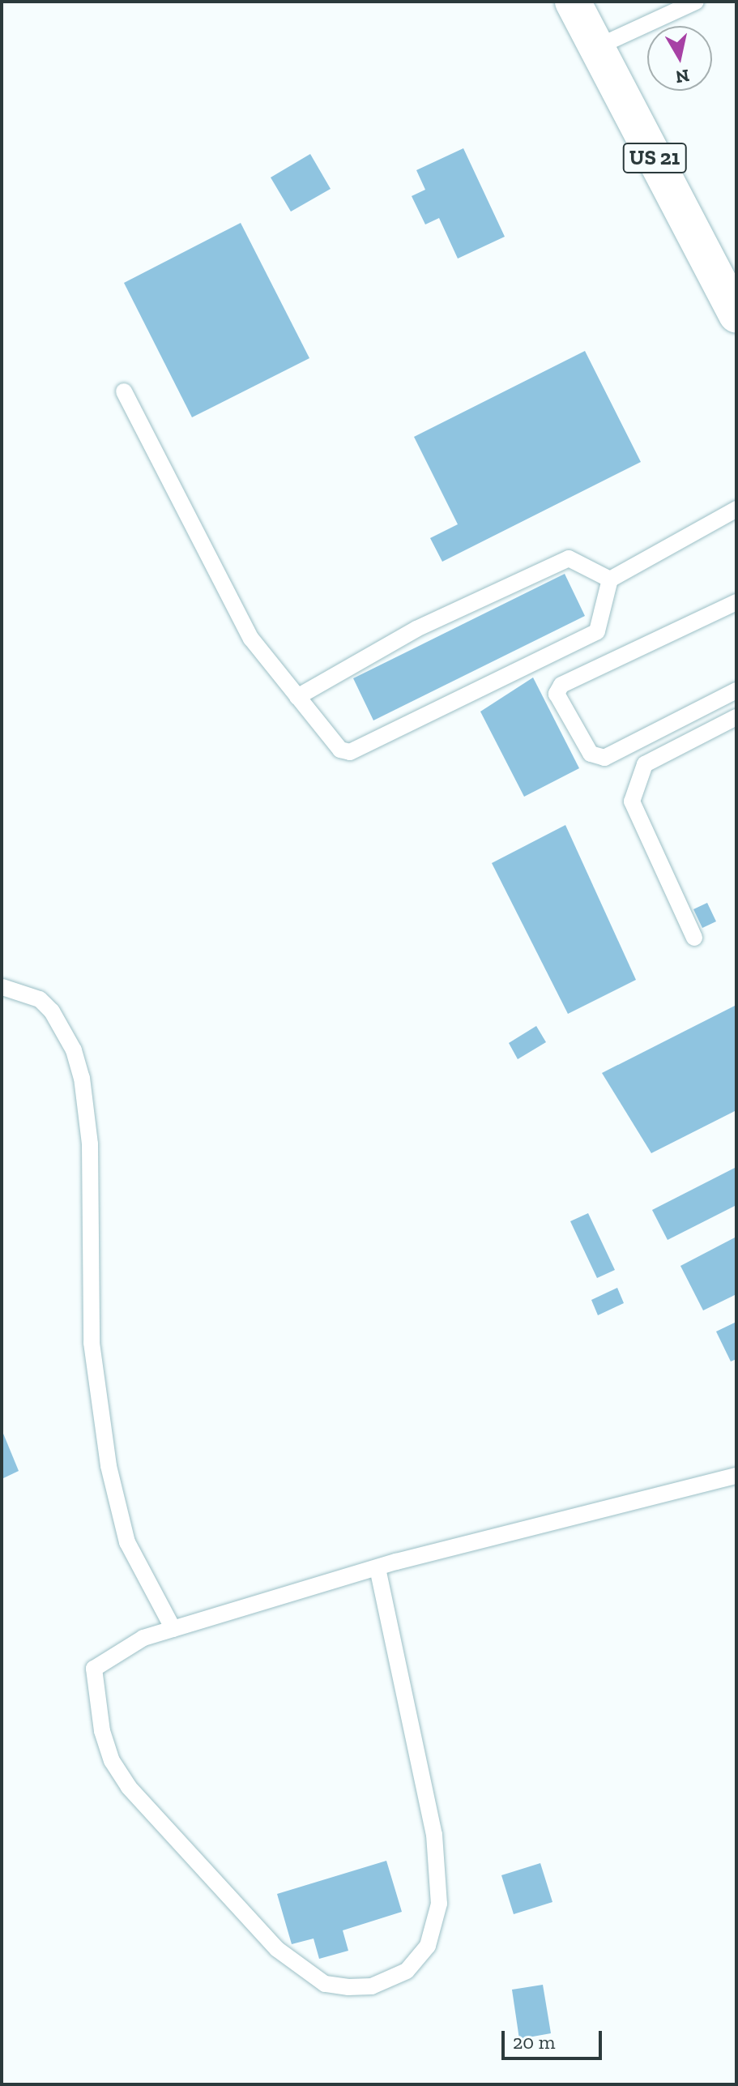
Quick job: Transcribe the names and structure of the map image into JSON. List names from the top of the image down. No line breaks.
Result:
{"streets":{"main road":["US 21"]},"scale_bar":"20 m","north":"bottom"}
